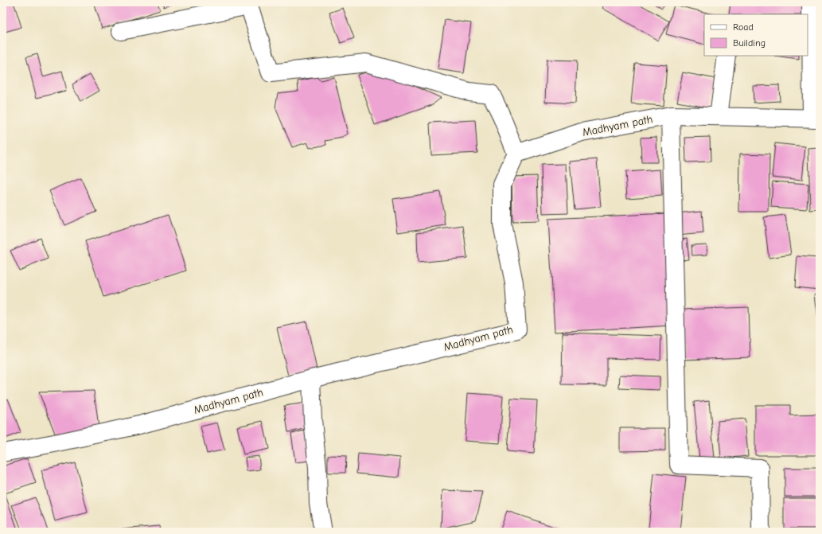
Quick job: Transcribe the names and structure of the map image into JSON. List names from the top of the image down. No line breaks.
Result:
{"streets":{"street":["Madhyam path"]},"legend":["Road","Building"]}
